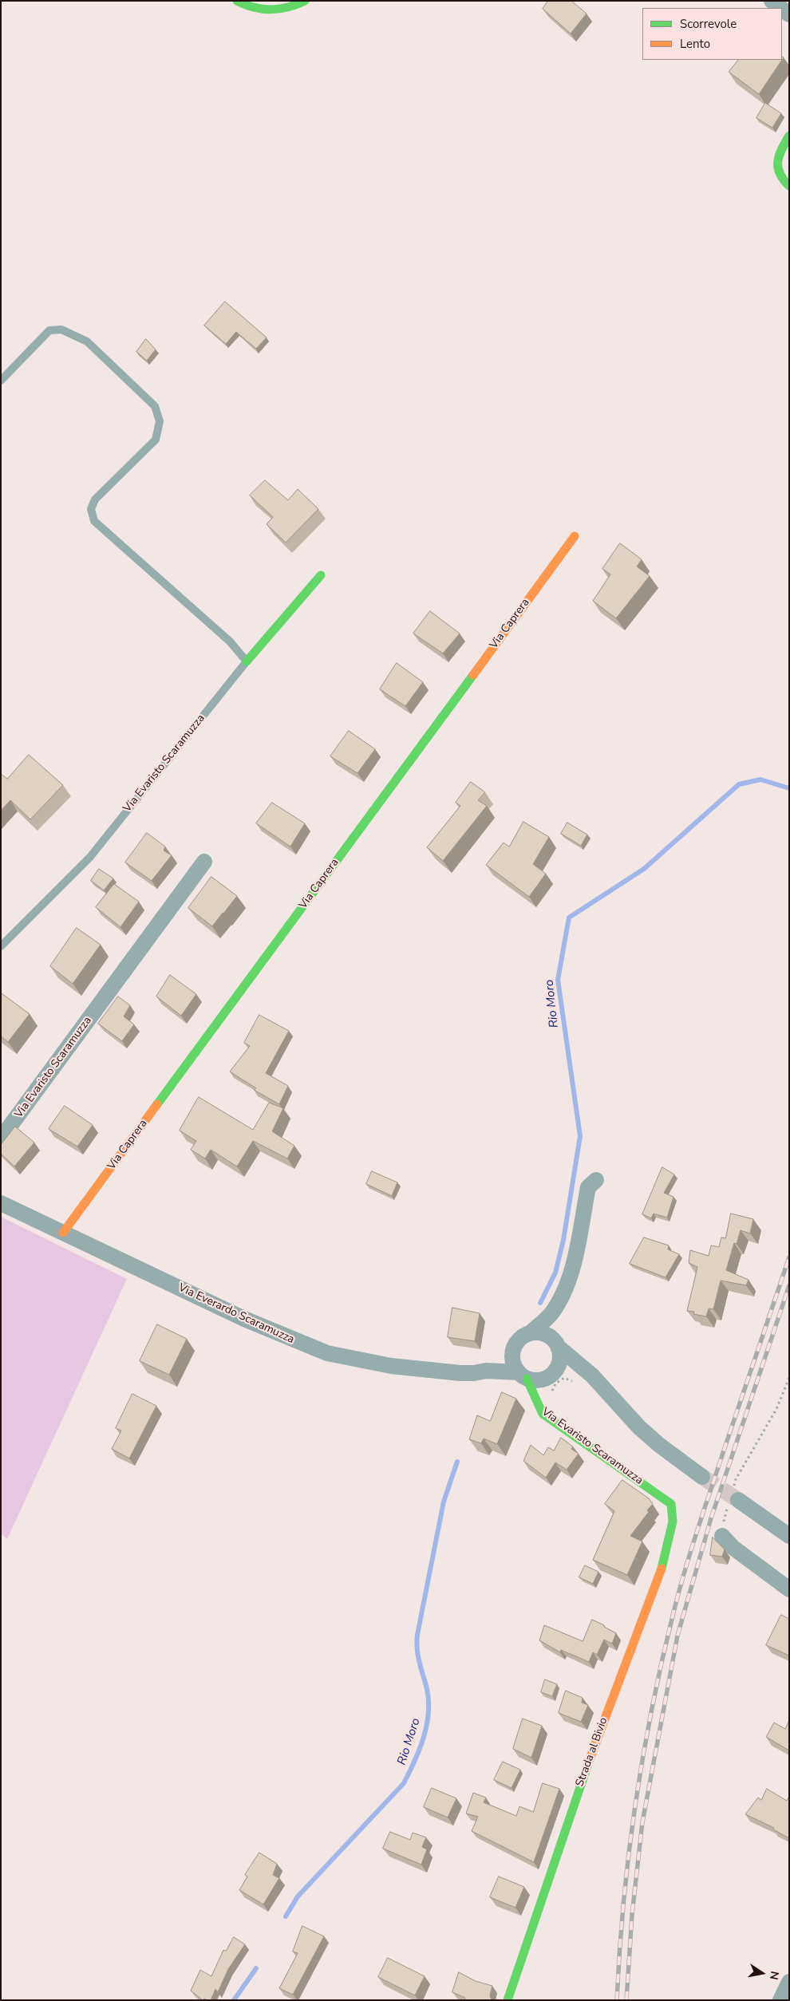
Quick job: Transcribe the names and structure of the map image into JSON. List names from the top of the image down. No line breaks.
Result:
{"streets":{"street":["Via Caprera","Via Evaristo Scaramuzza","Via Everardo Scaramuzza","Strada al Bivio"]},"crossings":[["Via Caprera","Via Everardo Scaramuzza"],["Via Evaristo Scaramuzza","Strada al Bivio"]],"water":["Rio Moro"],"legend":["Scorrevole","Lento"],"north":"right"}
